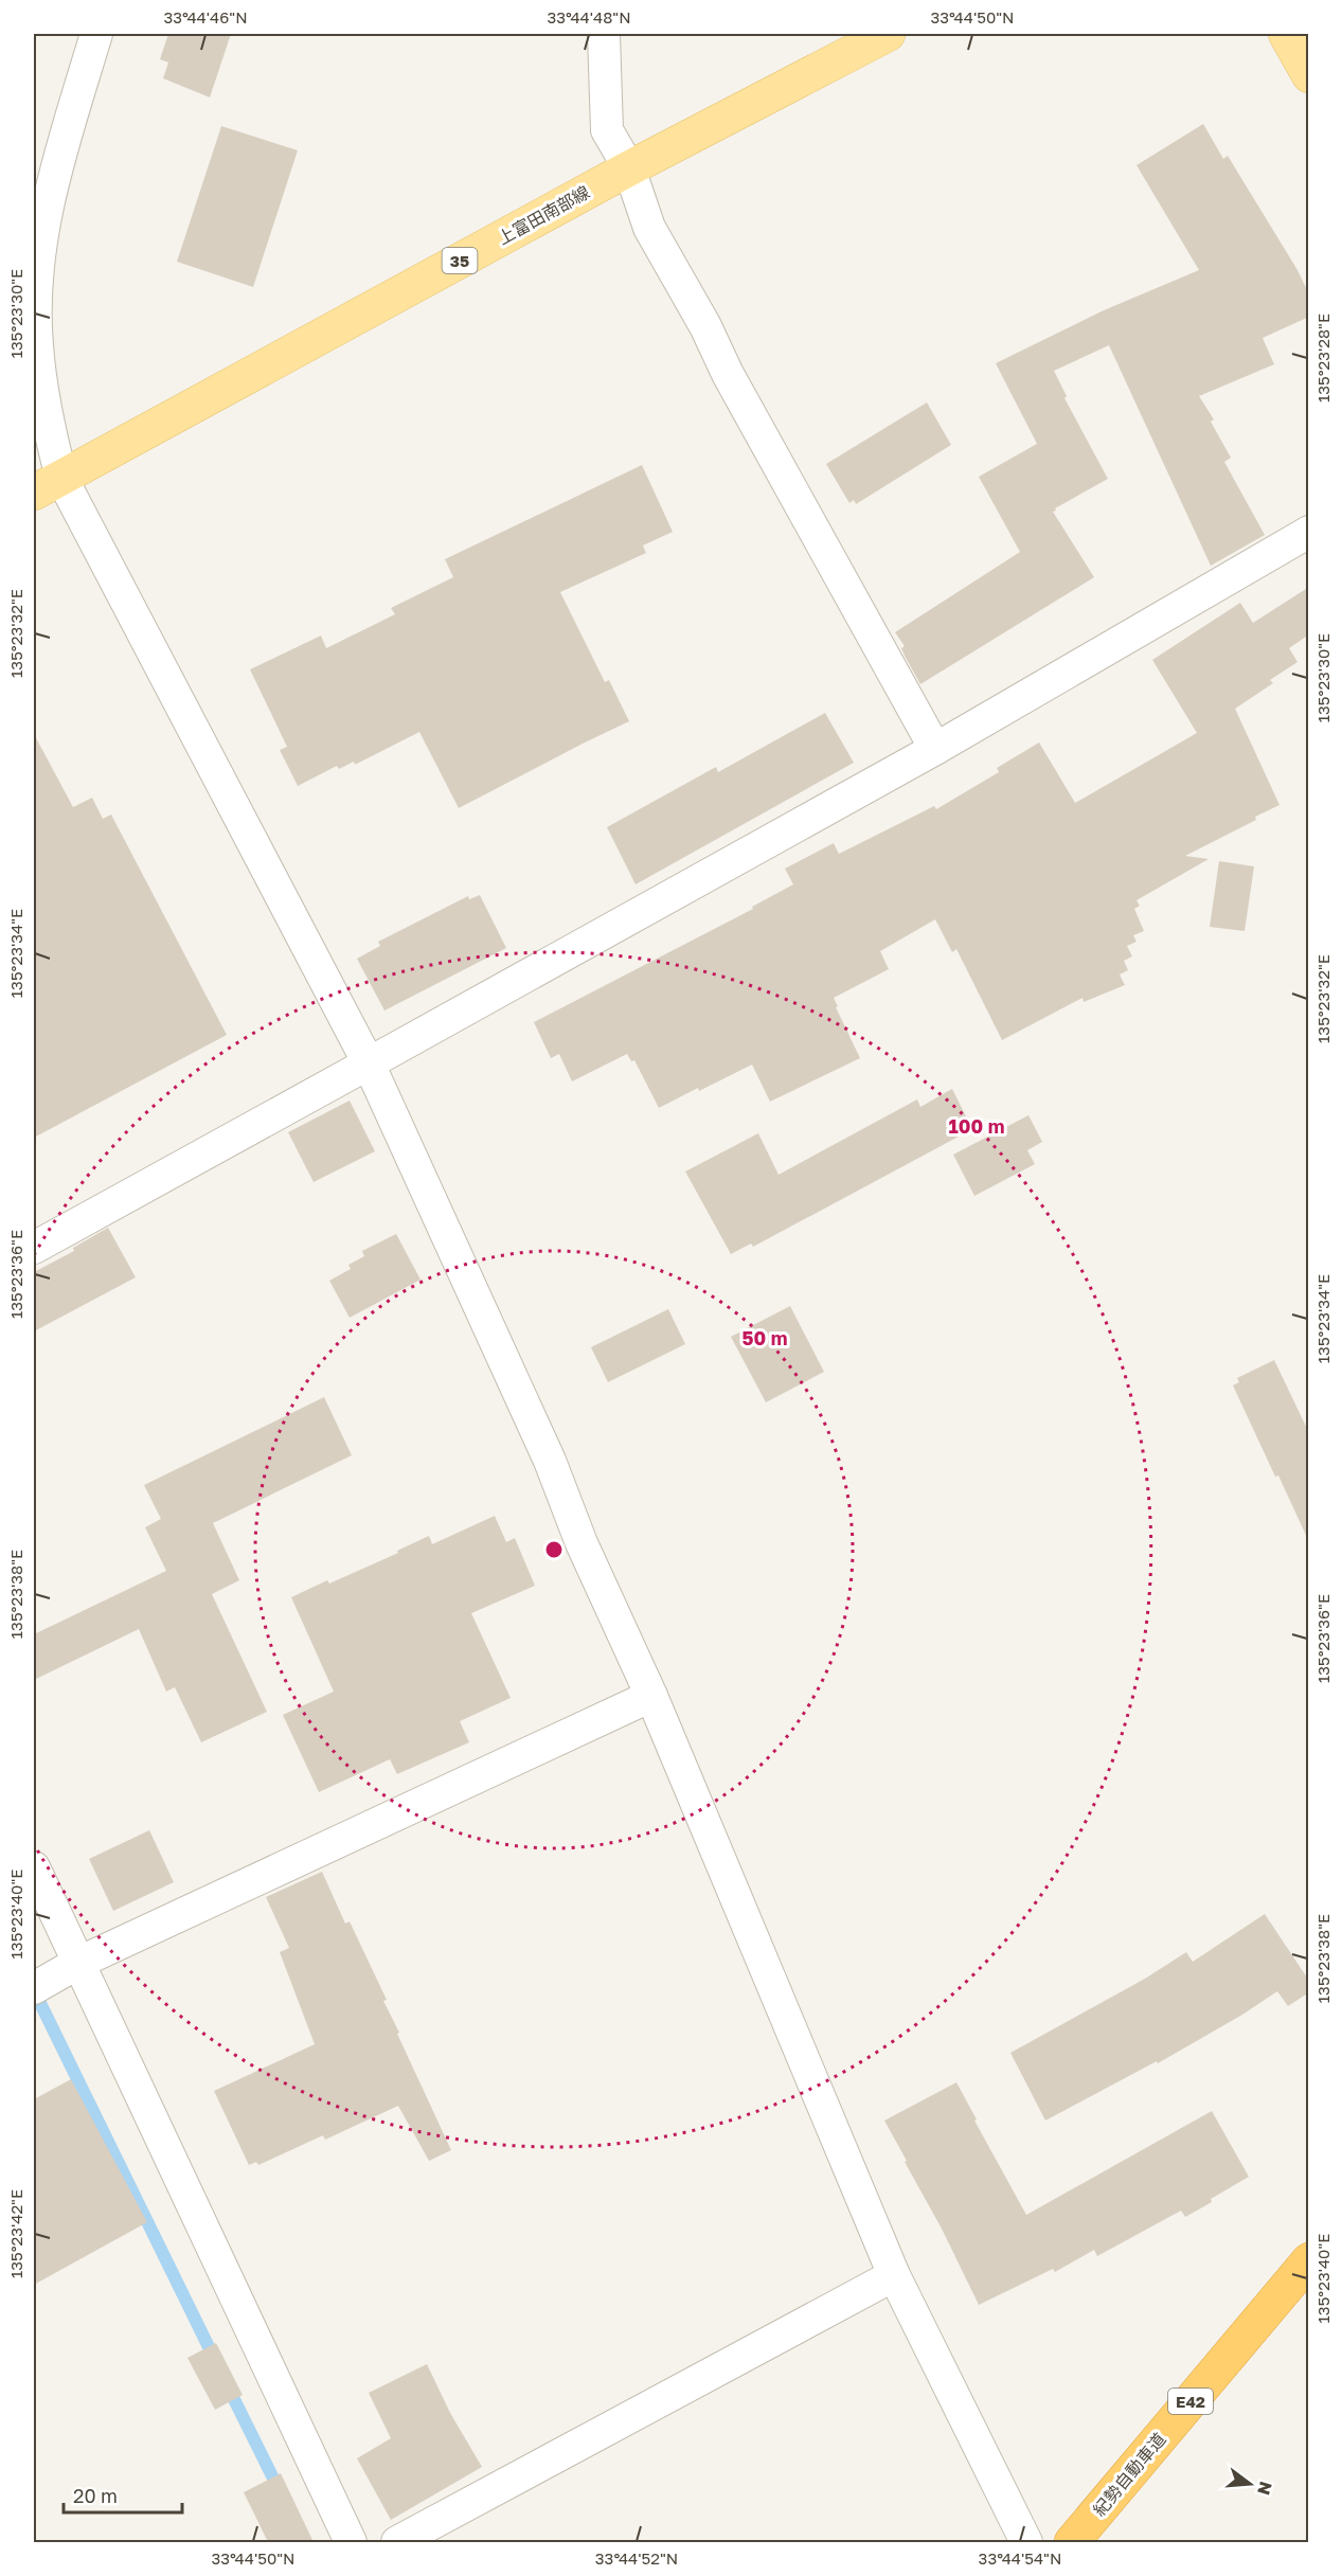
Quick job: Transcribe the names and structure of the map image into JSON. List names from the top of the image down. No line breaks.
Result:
{"streets":{"highway":["E42","紀勢自動車道"],"main road":["上富田南部線","35"]},"scale_bar":"20 m","north":"right","coordinates":["33°44'46\"N","33°44'48\"N","33°44'50\"N","135°23'30\"E","135°23'28\"E","135°23'32\"E","135°23'34\"E","135°23'36\"E","135°23'38\"E","135°23'40\"E","135°23'42\"E","33°44'52\"N","33°44'54\"N"],"rings":["100 m","50 m"]}
